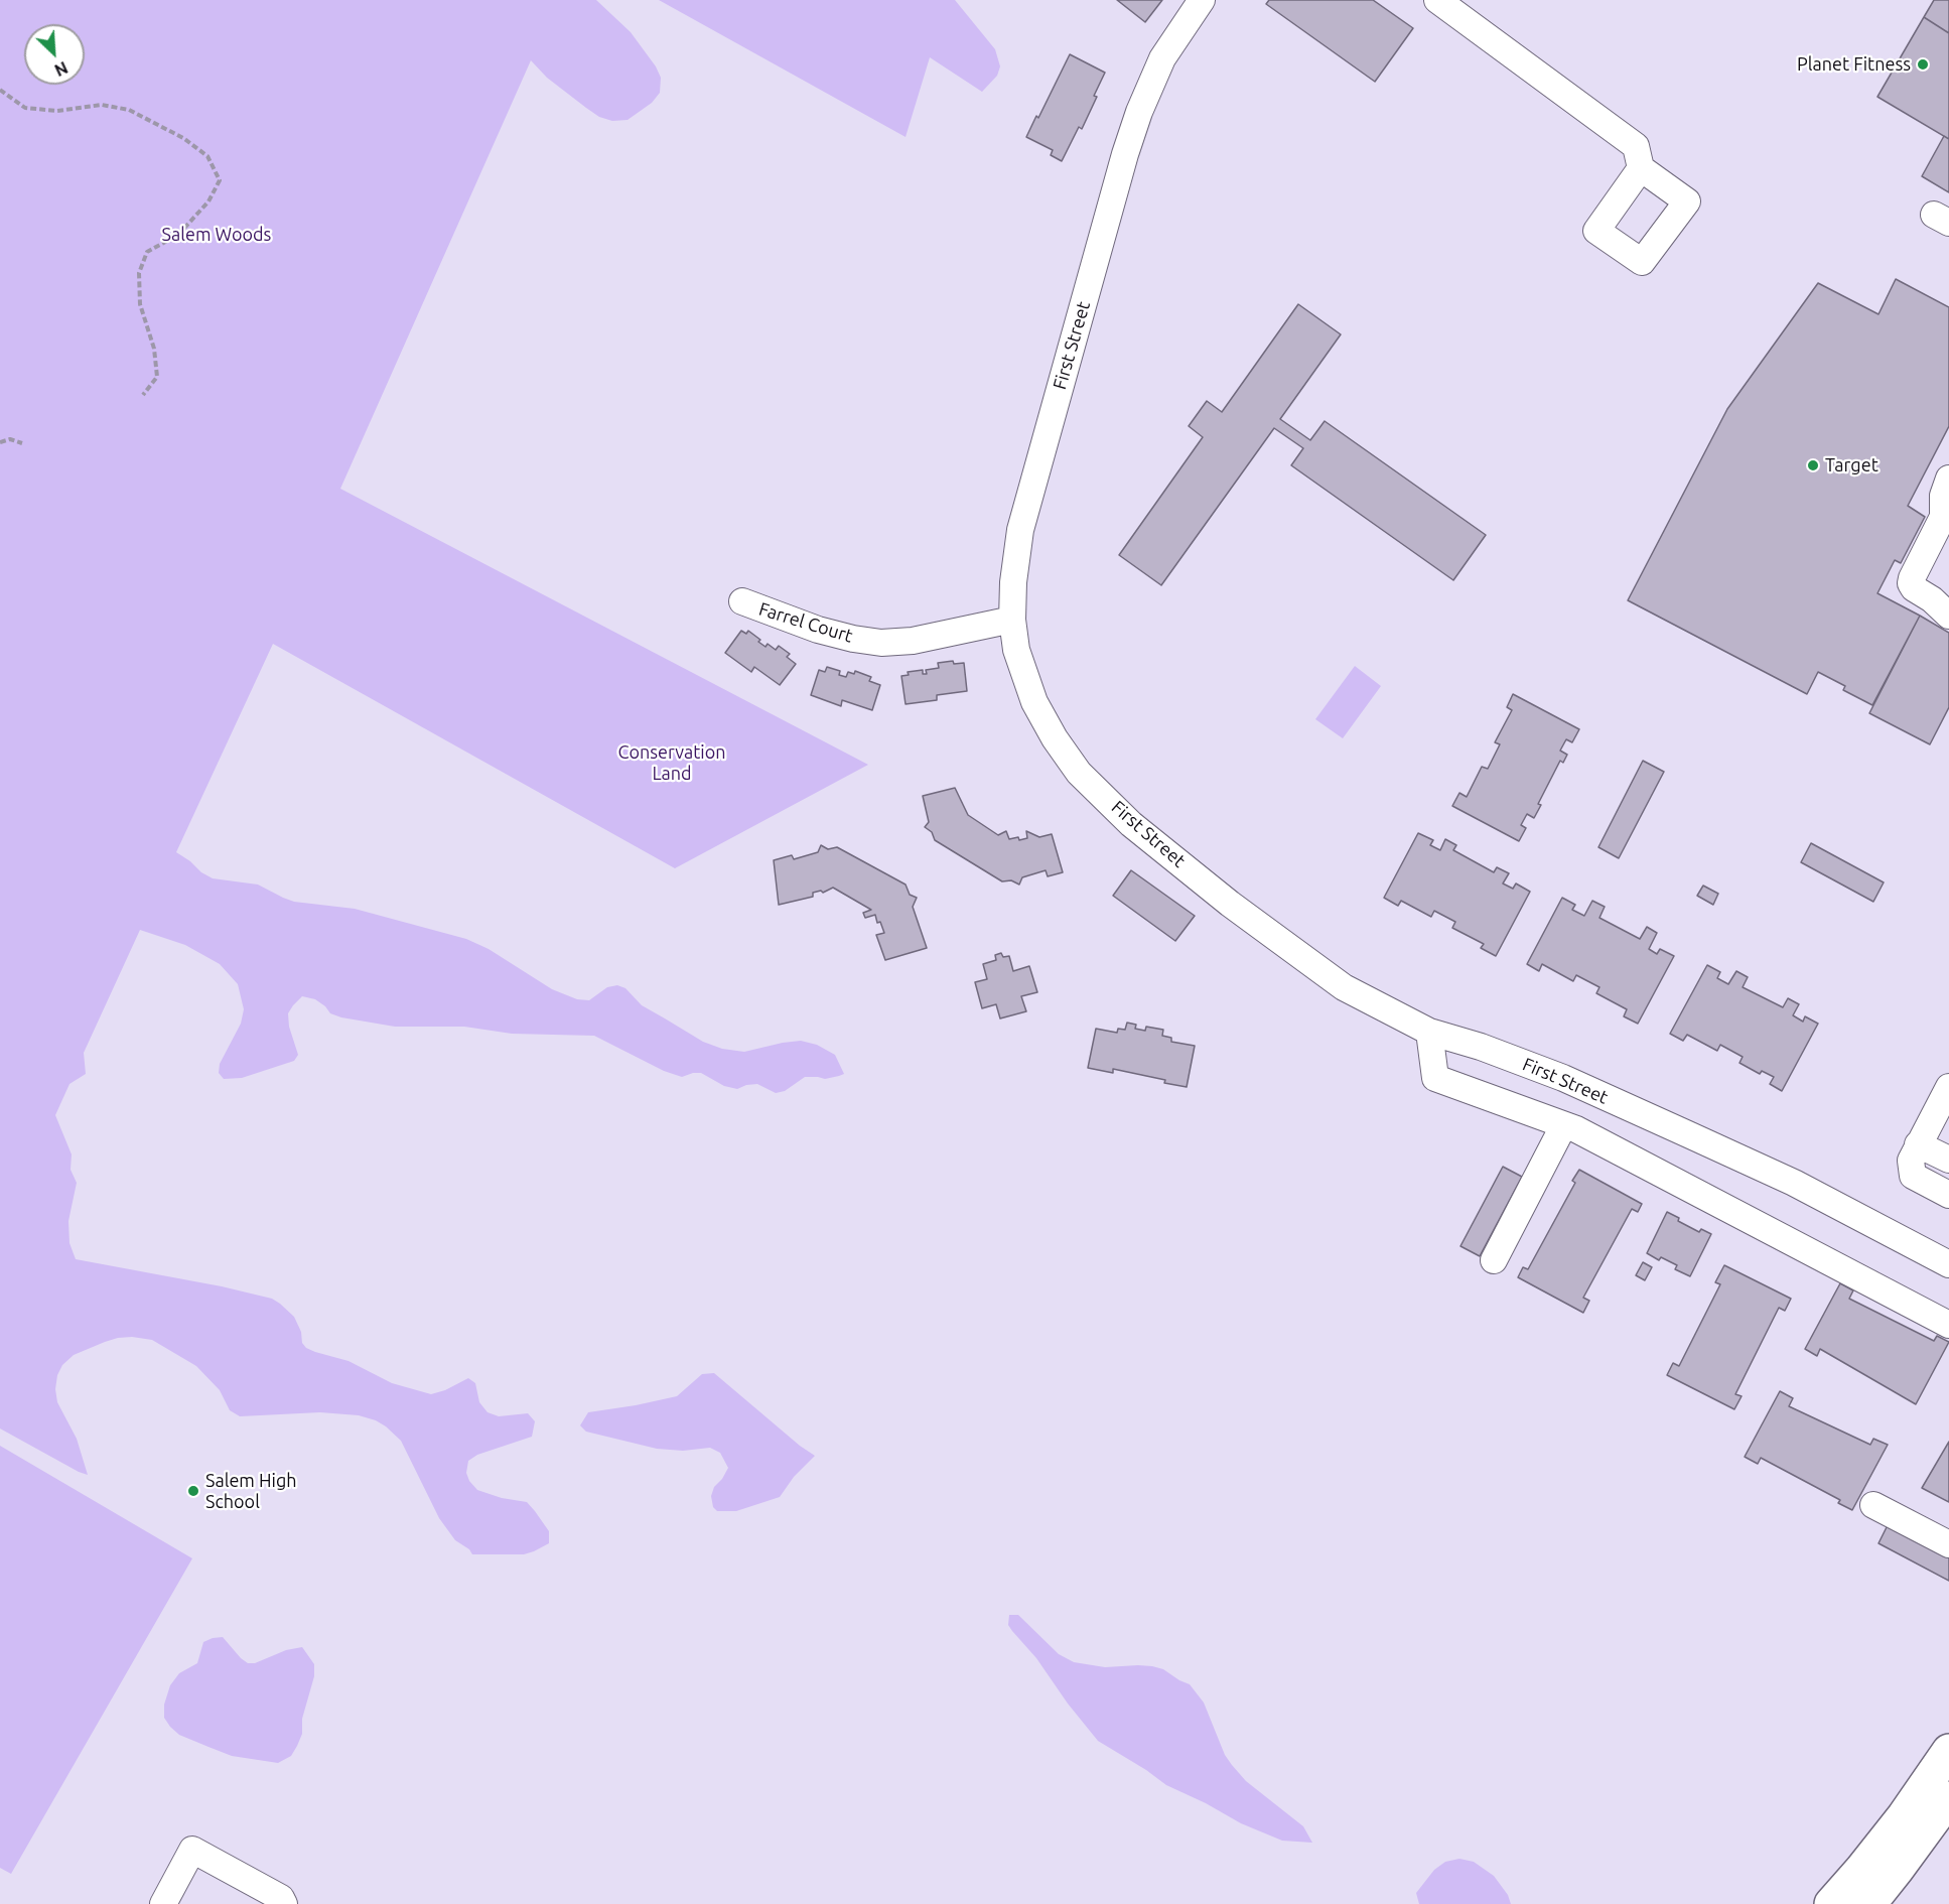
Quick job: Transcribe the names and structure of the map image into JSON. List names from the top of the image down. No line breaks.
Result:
{"streets":{"street":["First Street","Farrel Court"]},"crossings":[["First Street","Farrel Court"]],"parks":["Salem Woods","Conservation Land"],"places":["Planet Fitness","Target","Salem High School"],"north":"bottom right"}
